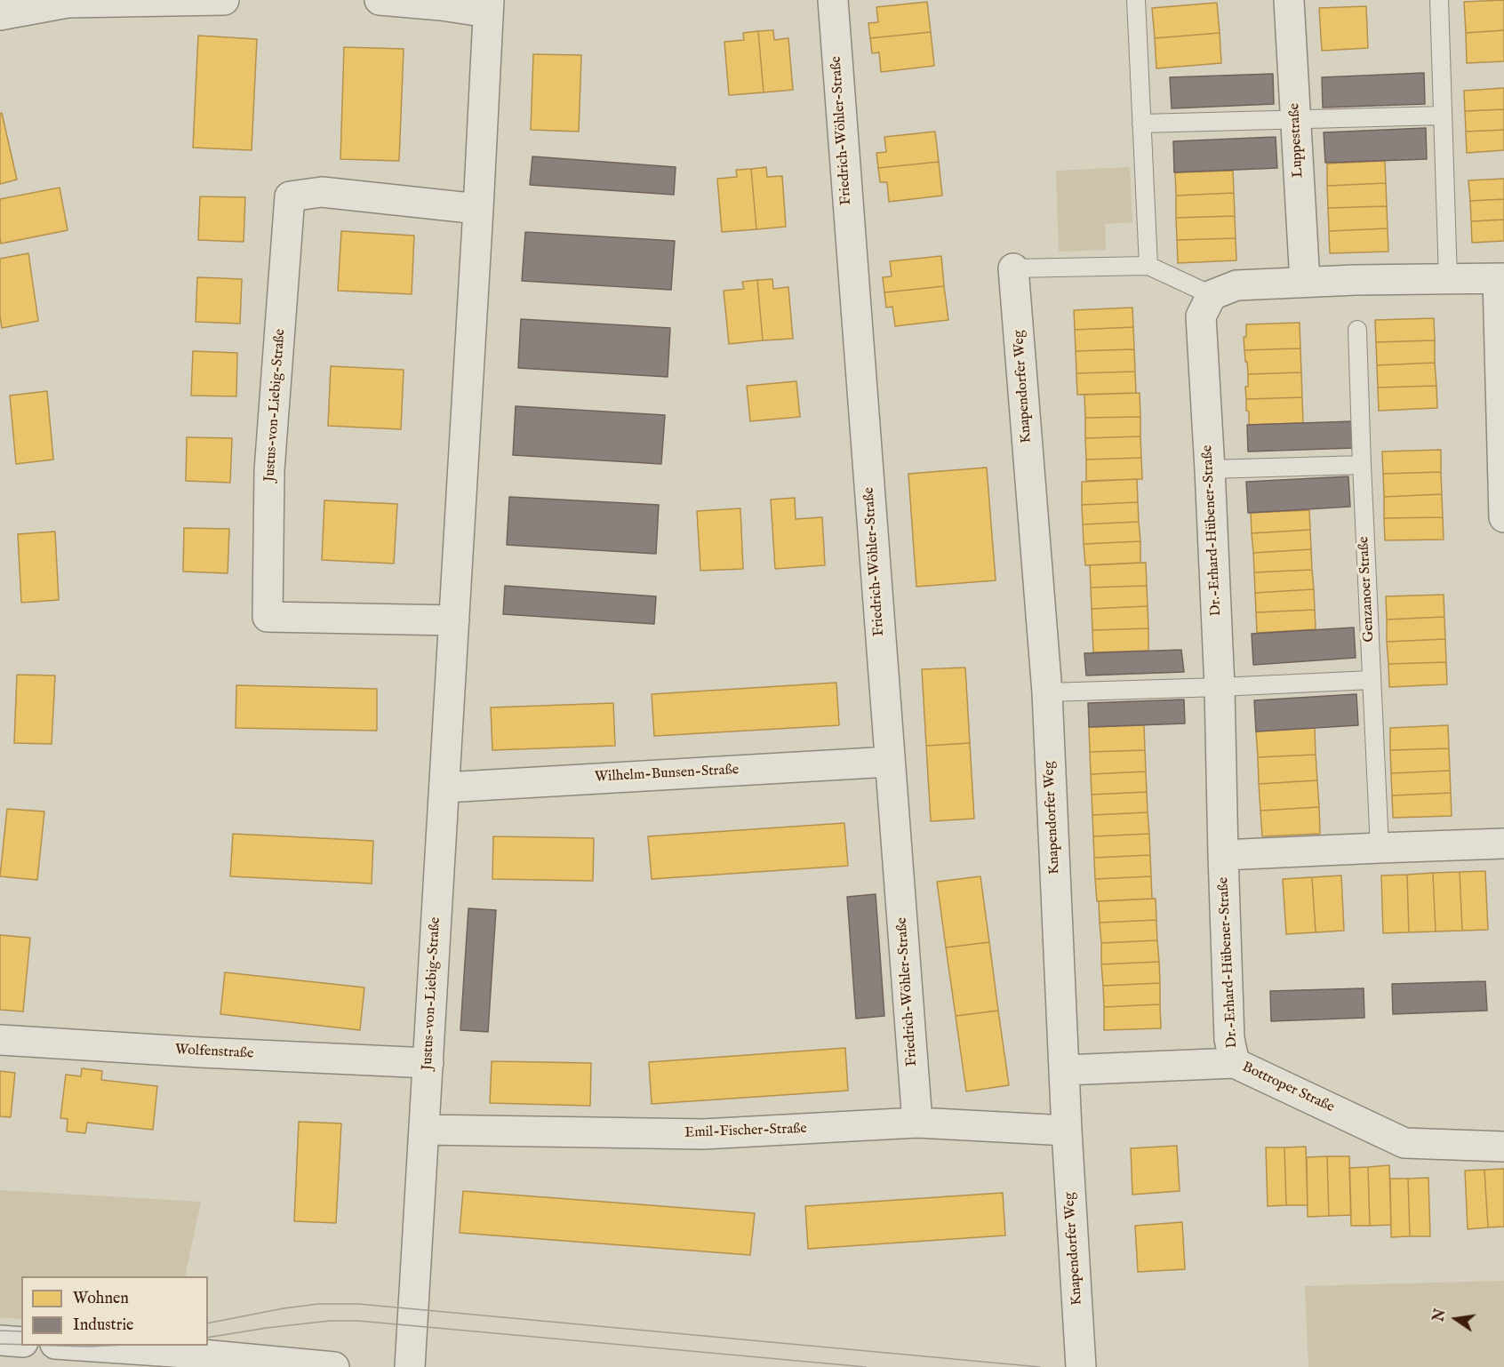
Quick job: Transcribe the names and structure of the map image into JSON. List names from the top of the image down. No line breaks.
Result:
{"streets":{"street":["Friedrich-Wöhler-Straße","Luppestraße","Knapendorfer Weg","Justus-von-Liebig-Straße","Dr.-Erhard-Hübener-Straße","Wilhelm-Bunsen-Straße","Wolfenstraße","Bottroper Straße","Emil-Fischer-Straße"],"lane":["Genzanoer Straße"]},"crossings":[["Friedrich-Wöhler-Straße","Wilhelm-Bunsen-Straße"],["Friedrich-Wöhler-Straße","Emil-Fischer-Straße"],["Knapendorfer Weg","Bottroper Straße"],["Knapendorfer Weg","Emil-Fischer-Straße"],["Justus-von-Liebig-Straße","Wilhelm-Bunsen-Straße"],["Justus-von-Liebig-Straße","Wolfenstraße"],["Justus-von-Liebig-Straße","Emil-Fischer-Straße"],["Dr.-Erhard-Hübener-Straße","Bottroper Straße"]],"legend":["Wohnen","Industrie"],"north":"left"}
